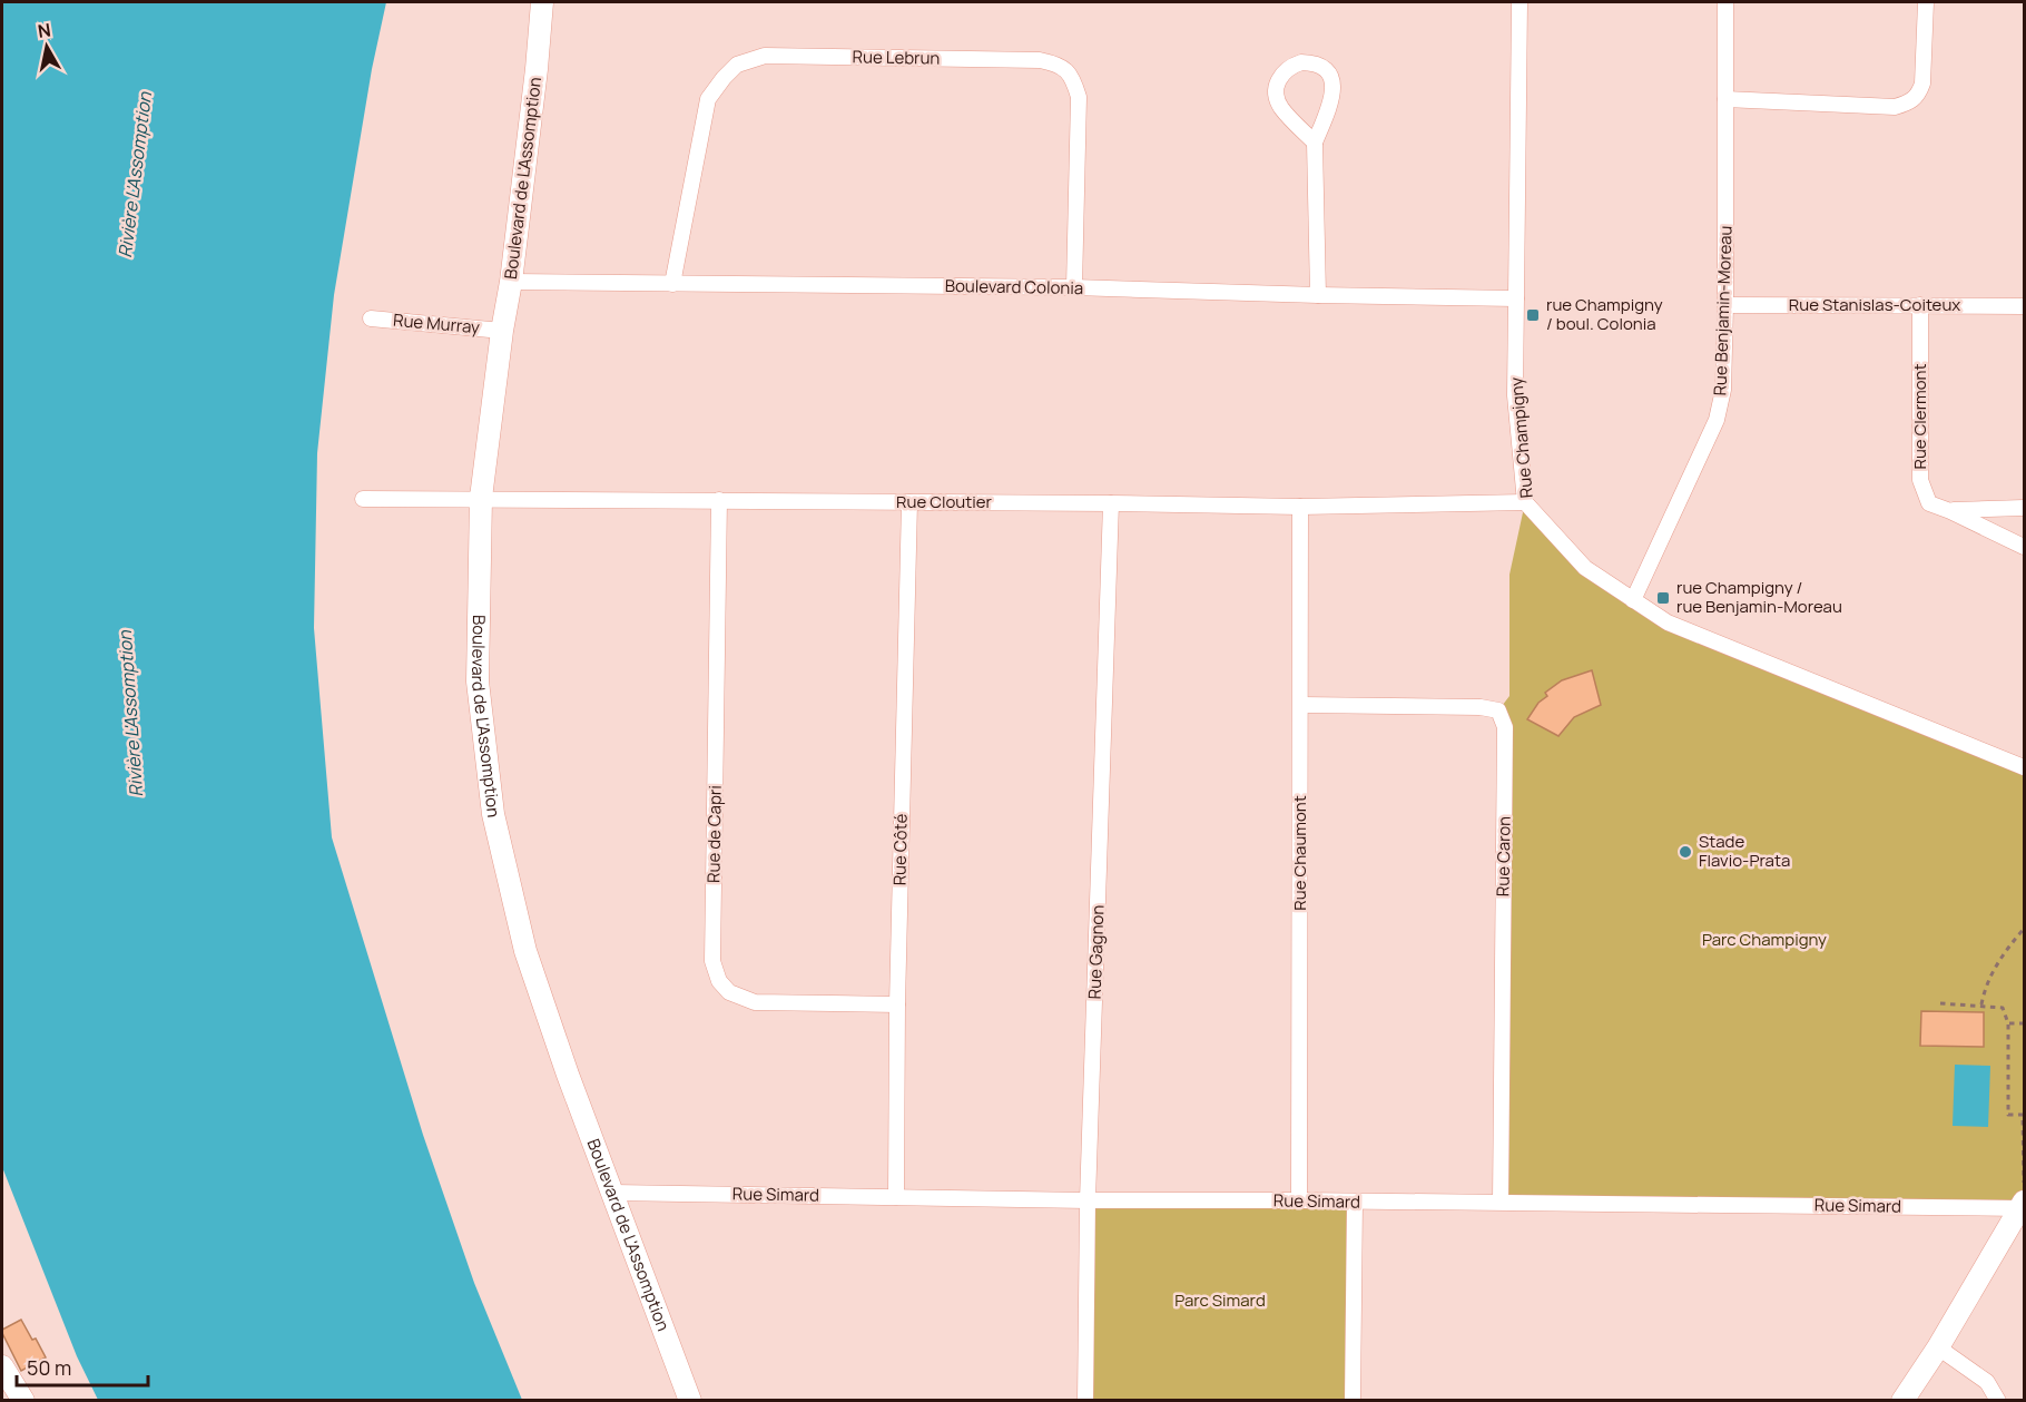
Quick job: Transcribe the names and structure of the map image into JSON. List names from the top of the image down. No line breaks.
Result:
{"streets":{"street":["Rue Lebrun","Boulevard de L'Assomption","Boulevard Colonia","Rue Stanislas-Coiteux","Rue Benjamin-Moreau","Rue Murray","Rue Clermont","Rue Champigny","Rue Cloutier","Rue de Capri","Rue Côté","Rue Chaumont","Rue Caron","Rue Gagnon","Rue Simard"]},"crossings":[["Rue Lebrun","Boulevard Colonia"],["Boulevard de L'Assomption","Boulevard Colonia"],["Boulevard de L'Assomption","Rue Murray"],["Boulevard de L'Assomption","Rue Cloutier"],["Boulevard de L'Assomption","Rue Simard"],["Boulevard Colonia","Rue Champigny"],["Rue Stanislas-Coiteux","Rue Benjamin-Moreau"],["Rue Stanislas-Coiteux","Rue Clermont"],["Rue Benjamin-Moreau","Rue Champigny"],["Rue Champigny","Rue Cloutier"],["Rue Cloutier","Rue de Capri"],["Rue Cloutier","Rue Côté"],["Rue Cloutier","Rue Chaumont"],["Rue Cloutier","Rue Gagnon"],["Rue de Capri","Rue Côté"],["Rue Côté","Rue Simard"],["Rue Chaumont","Rue Caron"],["Rue Chaumont","Rue Simard"],["Rue Caron","Rue Simard"],["Rue Gagnon","Rue Simard"]],"water":["Rivière L'Assomption"],"parks":["Parc Champigny","Parc Simard"],"places":{"transit":["rue Champigny / boul. Colonia","rue Champigny / rue Benjamin-Moreau"],"other":["Stade Flavio-Prata"]},"scale_bar":"50 m","north":"top"}
